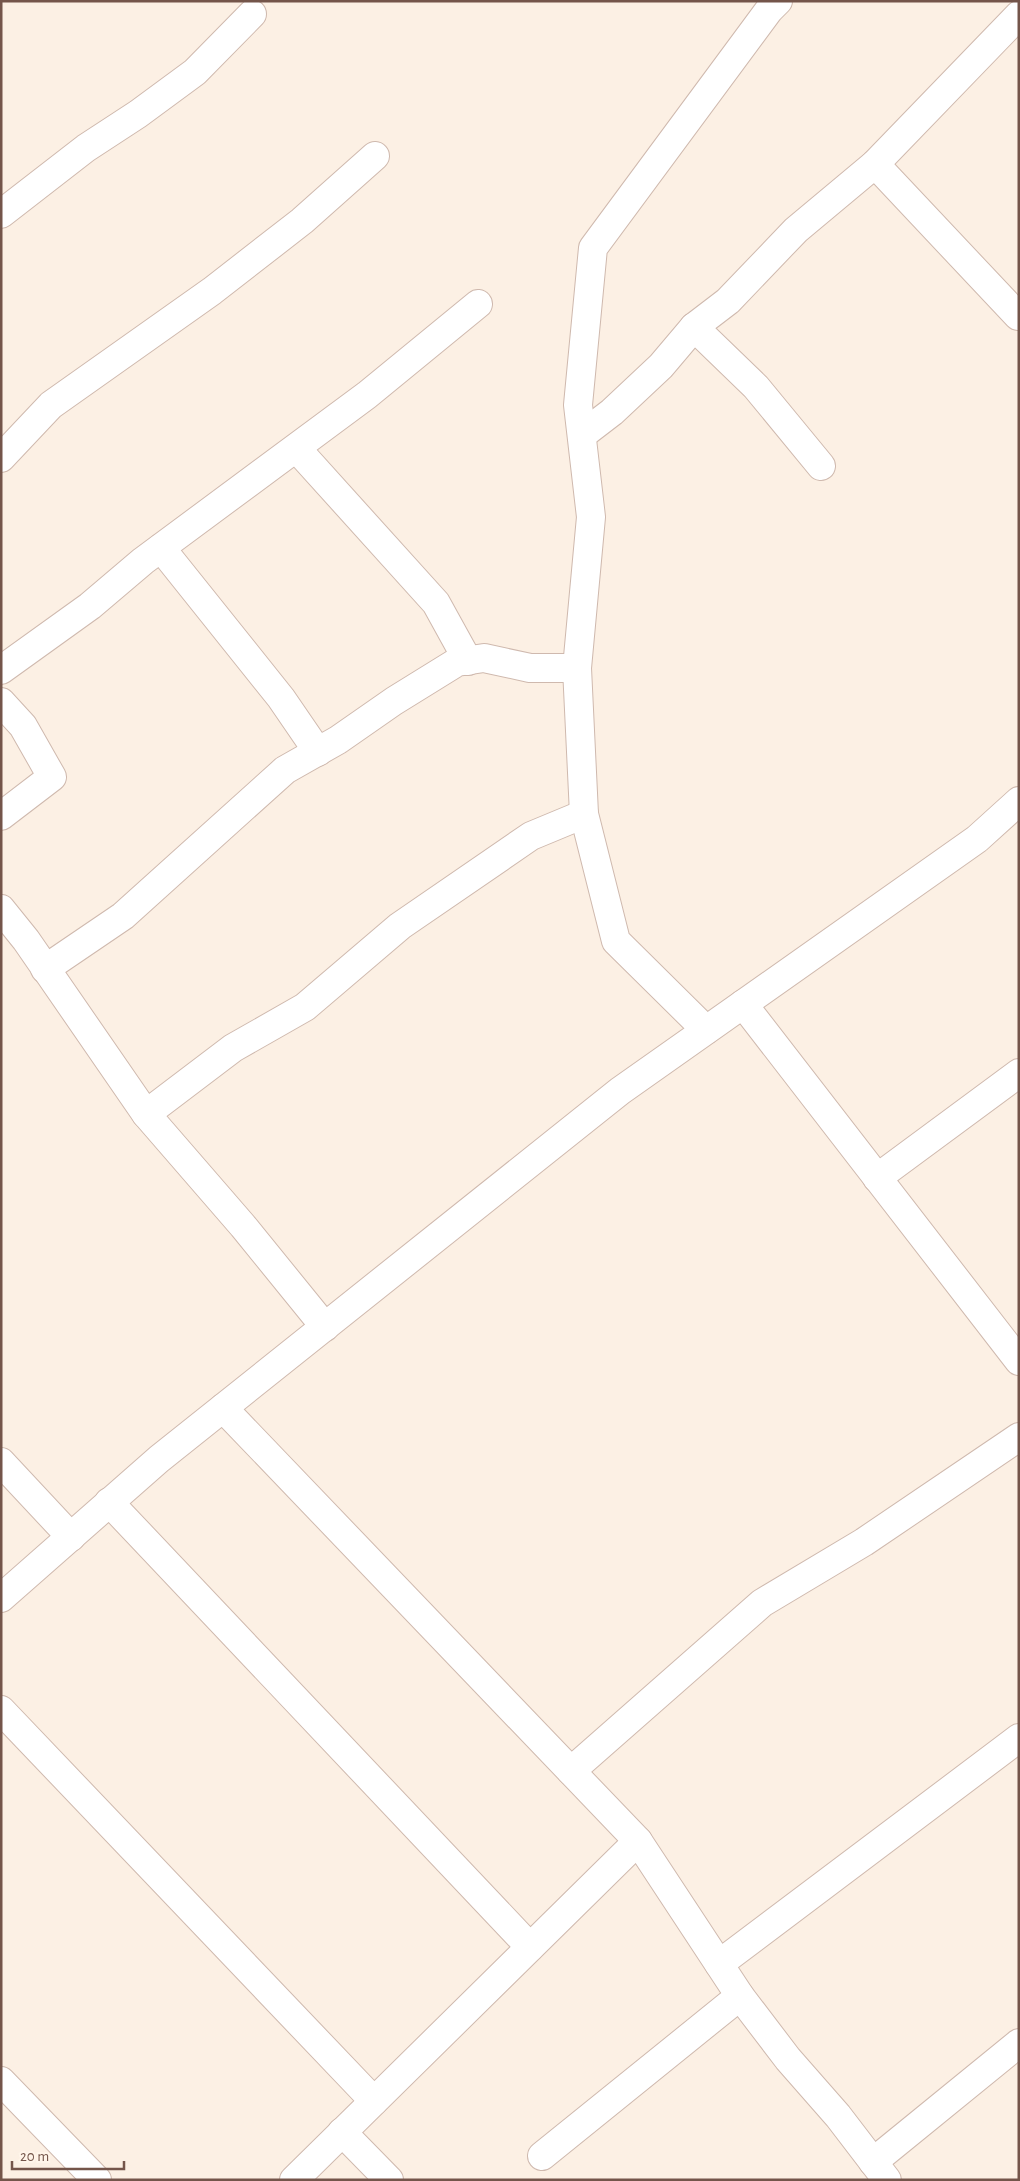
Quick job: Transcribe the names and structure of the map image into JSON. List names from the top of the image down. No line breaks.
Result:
{"scale_bar":"20 m"}
